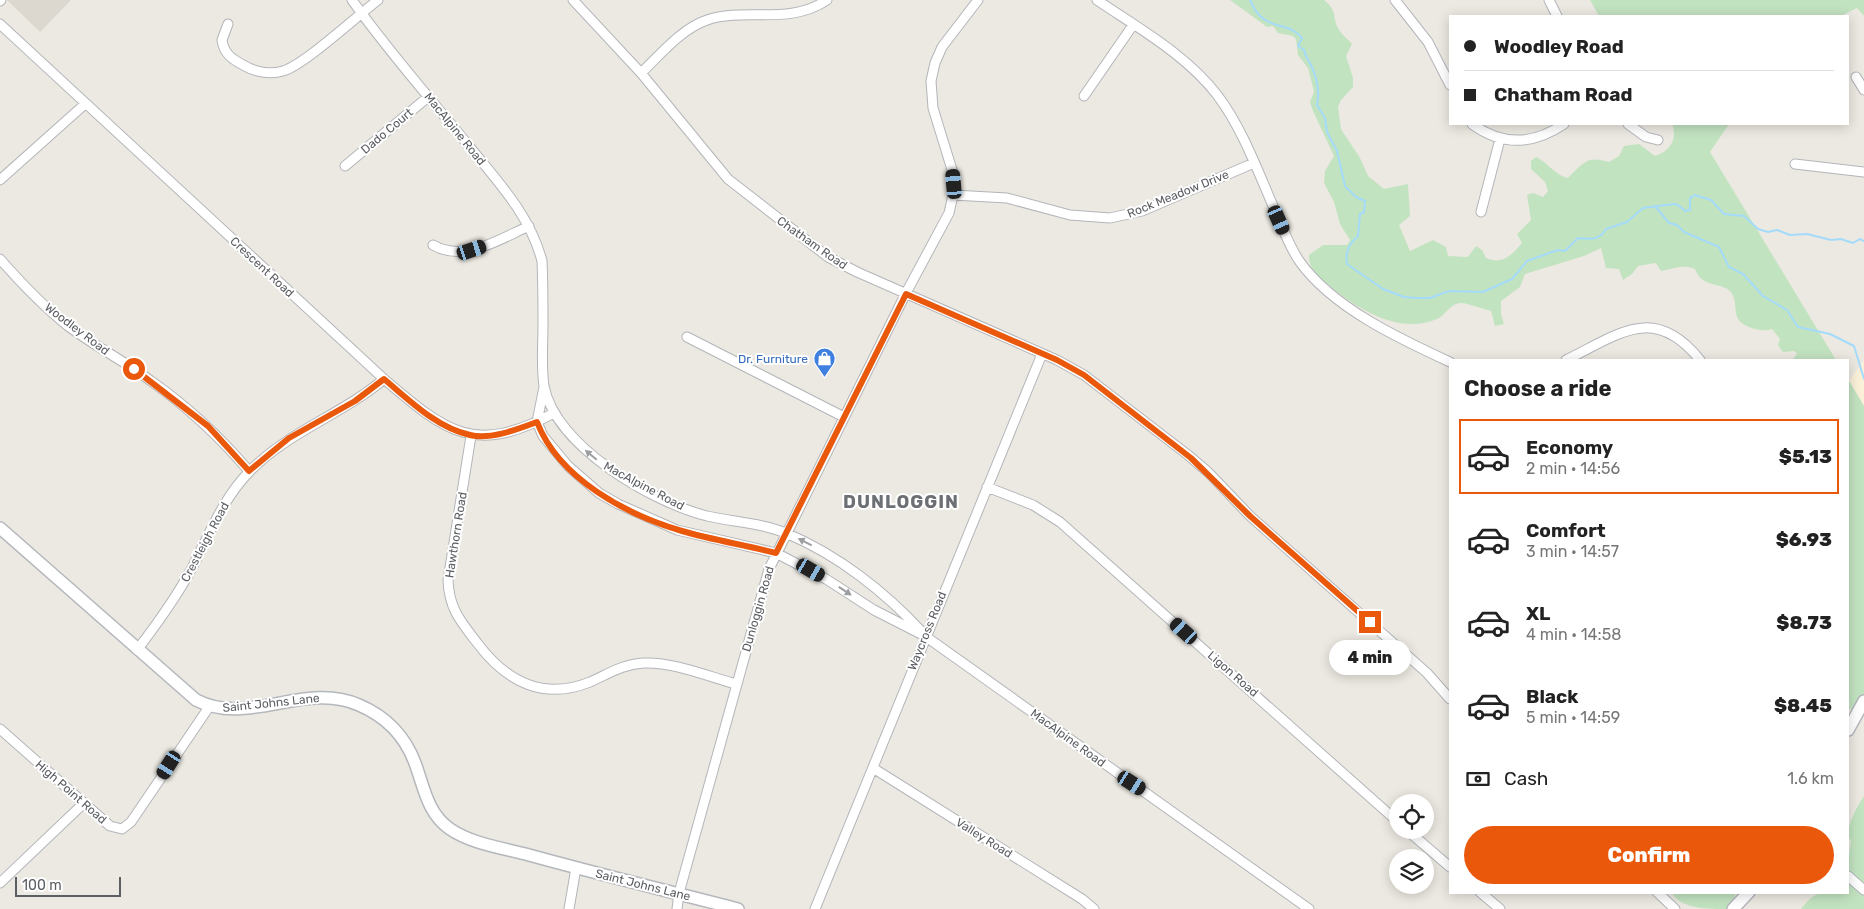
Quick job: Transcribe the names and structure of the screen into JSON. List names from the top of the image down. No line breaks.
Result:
{"streets":{"street":["MacAlpine Road","Dado Court","Rock Meadow Drive","Chatham Road","Crescent Road","Woodley Road","Hawthorn Road","Crestleigh Road","Dunloggin Road","Waycross Road","Ligon Road","Saint Johns Lane","High Point Road","Valley Road"]},"crossings":[["MacAlpine Road","Dado Court"],["MacAlpine Road","Dunloggin Road"],["MacAlpine Road","Waycross Road"],["Rock Meadow Drive","Dunloggin Road"],["Chatham Road","Dunloggin Road"],["Chatham Road","Waycross Road"],["Crescent Road","Hawthorn Road"],["Crescent Road","Crestleigh Road"],["Woodley Road","Crestleigh Road"],["Hawthorn Road","Dunloggin Road"],["Crestleigh Road","Saint Johns Lane"],["Dunloggin Road","Saint Johns Lane"],["Waycross Road","Ligon Road"],["Waycross Road","Valley Road"],["Saint Johns Lane","High Point Road"]],"districts":["DUNLOGGIN"],"places":{"shop":["Dr. Furniture"]},"scale_bar":"100 m","page":{"banner":["Woodley Road","Chatham Road"],"heading":"Choose a ride","list":[{"name":"Economy","note":"2 min · 14:56","value":"$5.13"},{"name":"Comfort","note":"3 min · 14:57","value":"$6.93"},{"name":"XL","note":"4 min · 14:58","value":"$8.73"},{"name":"Black","note":"5 min · 14:59","value":"$8.45"}],"bubble":"4 min","pay":["Cash","1.6 km"],"buttons":"Confirm","scale":"100 m"}}
